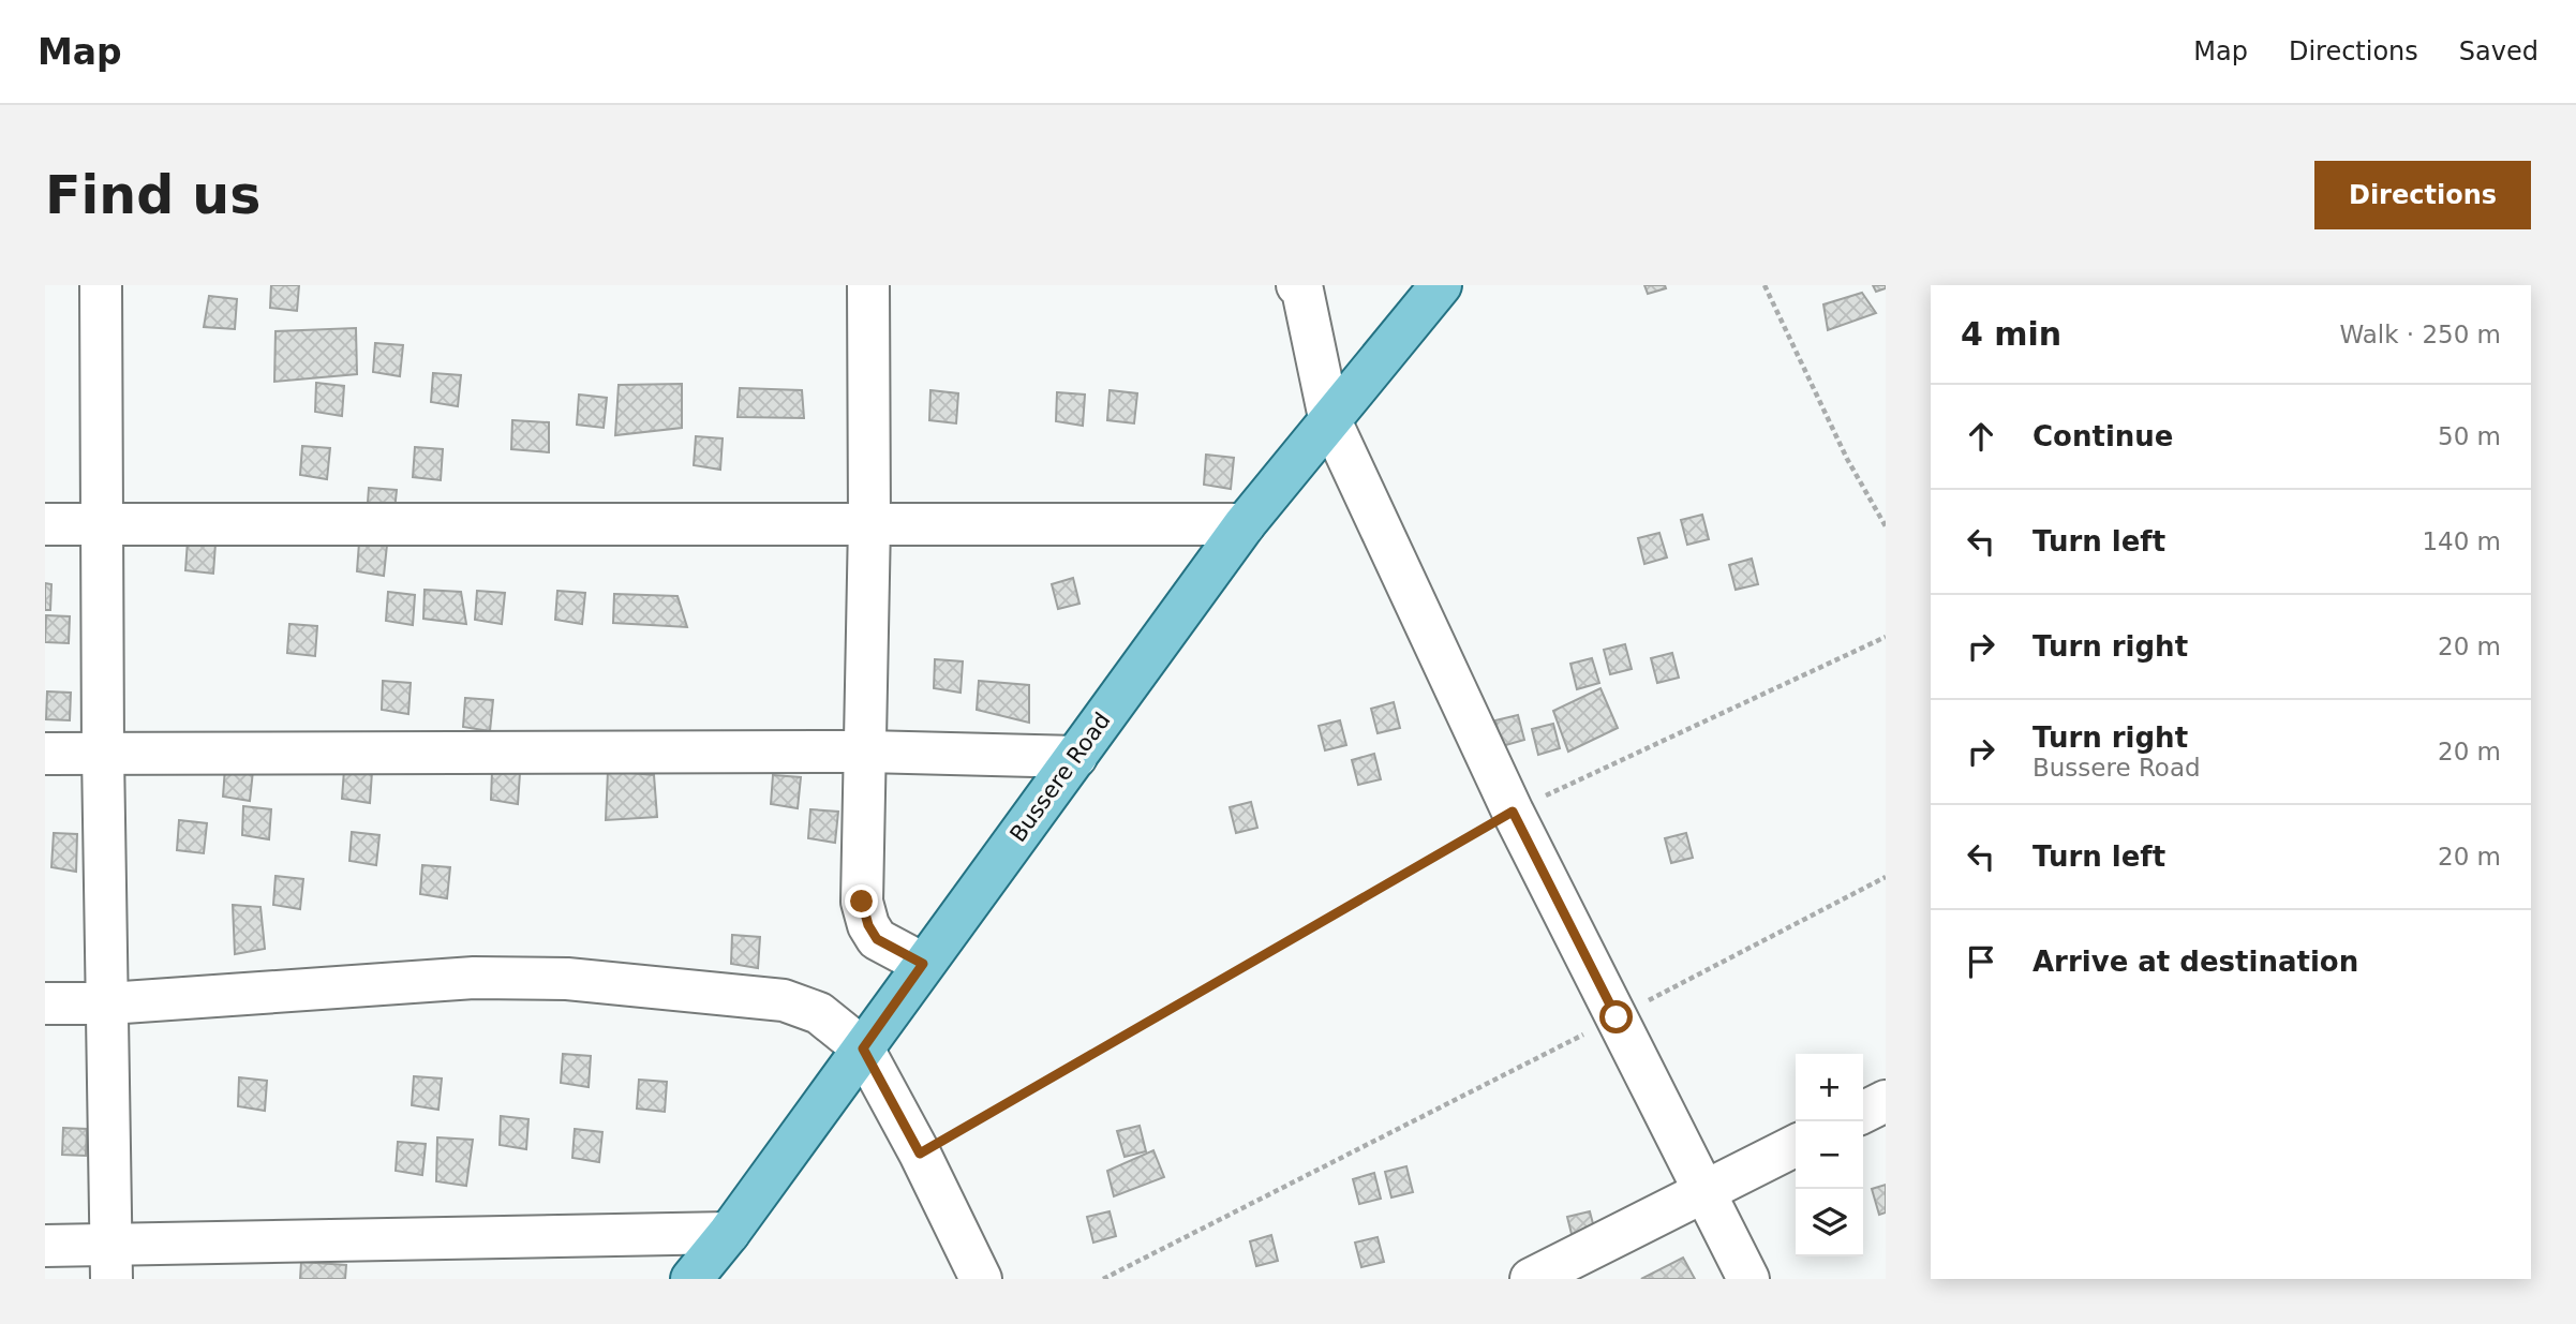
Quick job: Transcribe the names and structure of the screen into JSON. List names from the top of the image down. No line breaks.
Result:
{"streets":{"main road":["Bussere Road"]},"page":{"header":"Map","nav":["Map","Directions","Saved"],"buttons":"Directions","title":"Find us","heading":["4 min","Walk · 250 m"],"list":[["Continue","50 m"],["Turn left","140 m"],["Turn right","20 m"],["Turn right","Bussere Road","20 m"],["Turn left","20 m"],"Arrive at destination"],"map_buttons":["+","−"]}}
